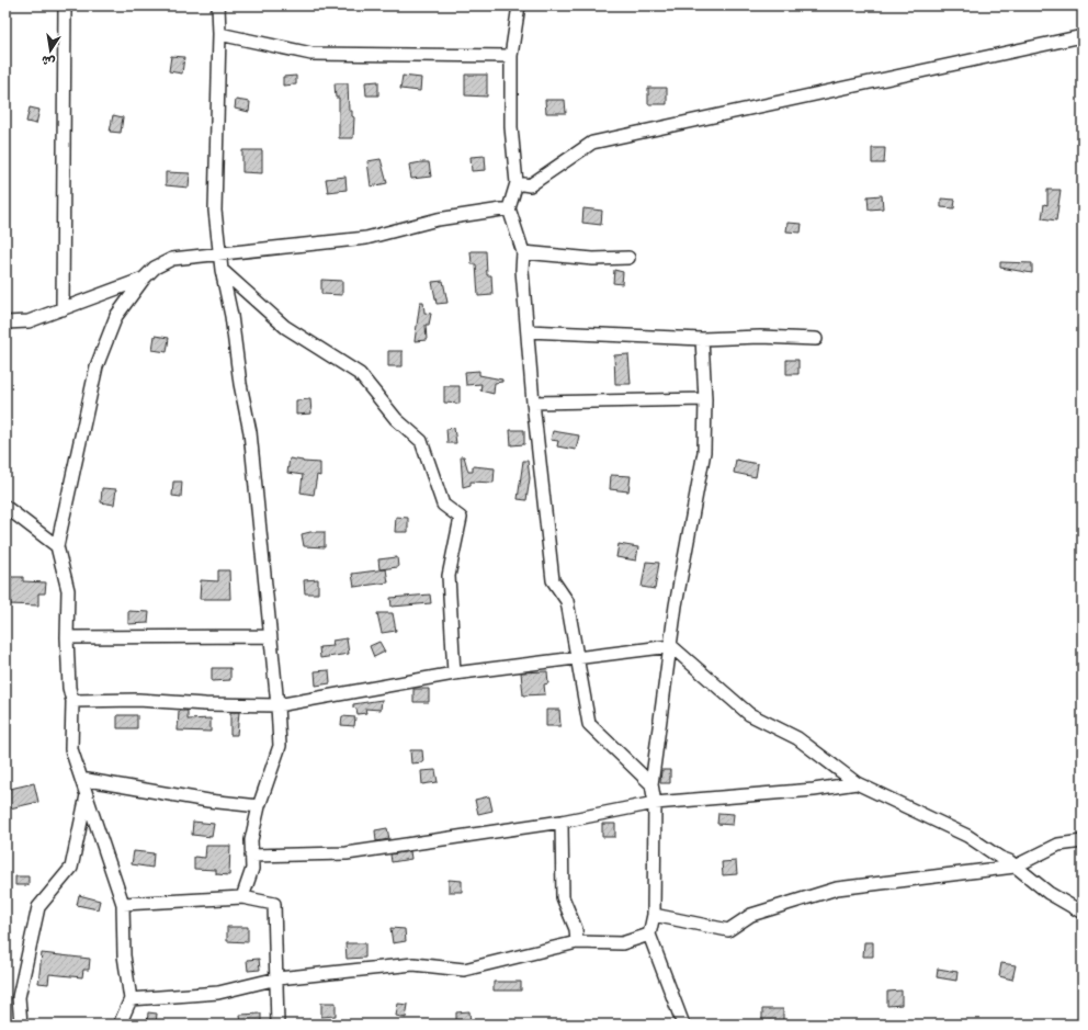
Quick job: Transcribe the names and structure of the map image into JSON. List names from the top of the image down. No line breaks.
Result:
{"north":"bottom"}
